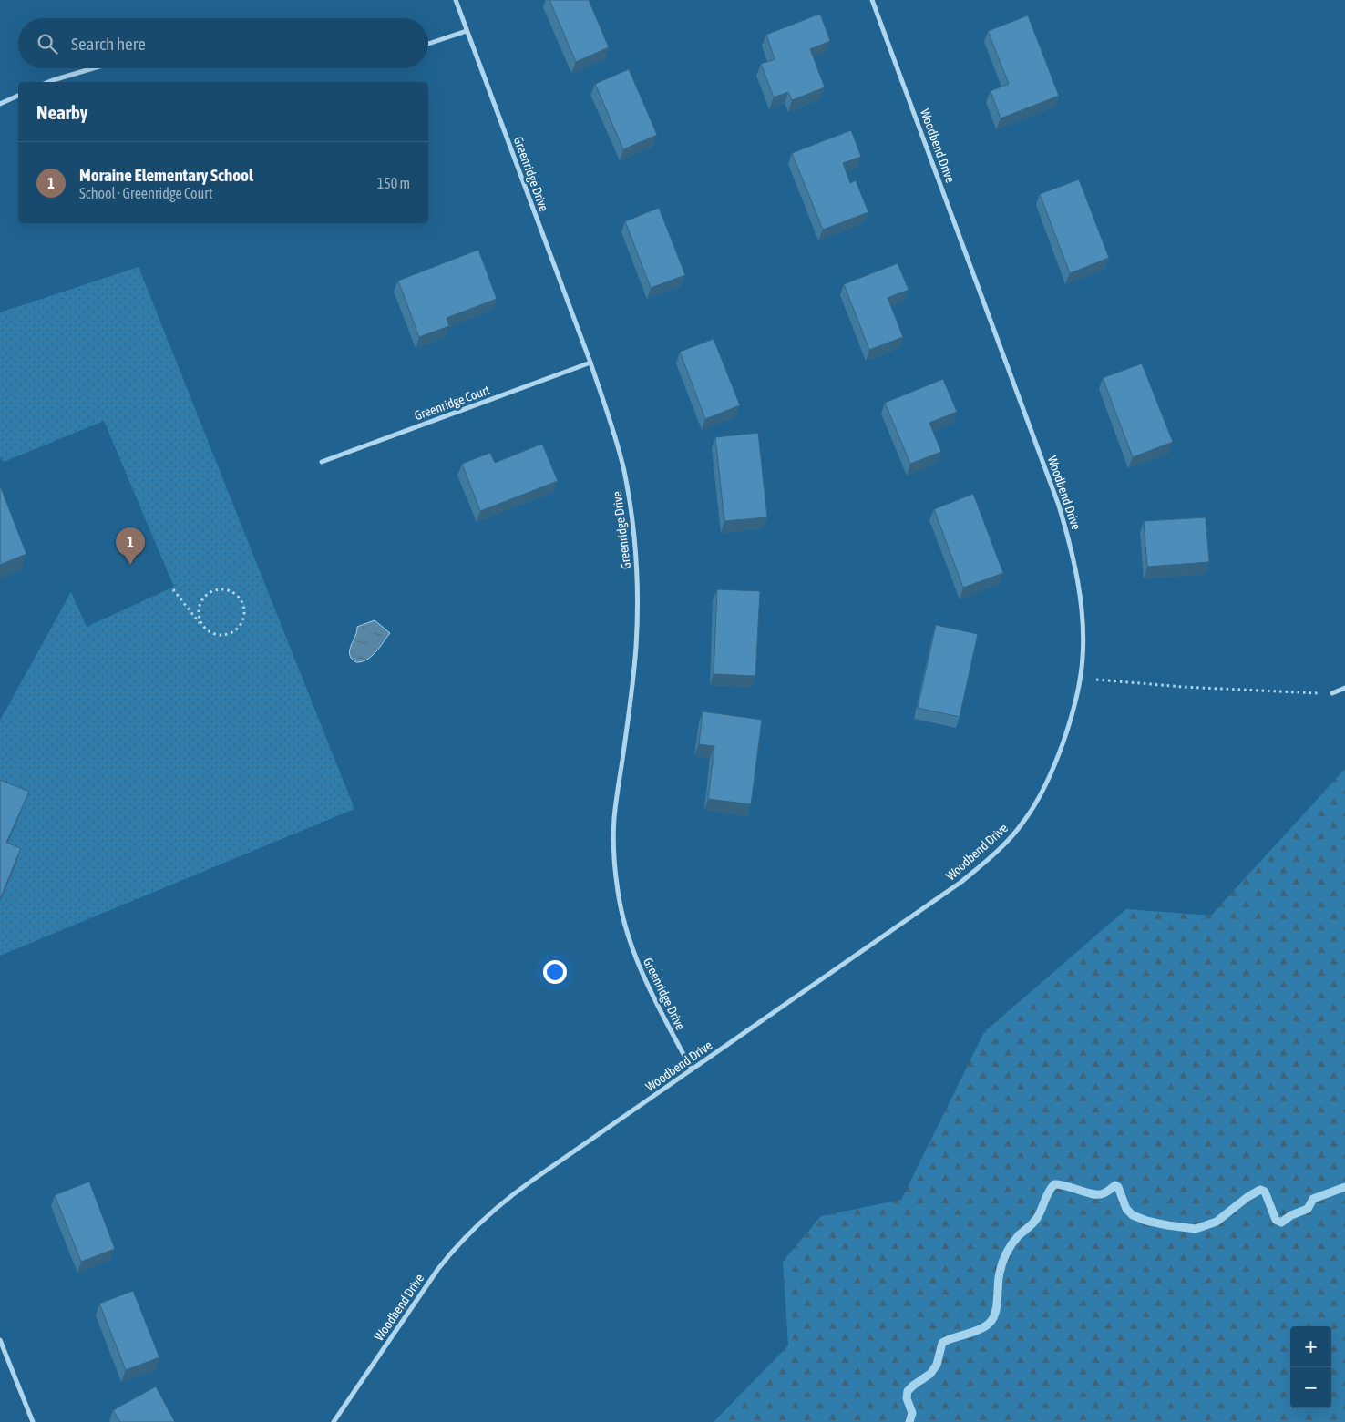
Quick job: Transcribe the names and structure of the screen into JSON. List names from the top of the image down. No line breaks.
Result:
{"streets":{"street":["Woodbend Drive","Greenridge Drive","Greenridge Court"]},"crossings":[["Woodbend Drive","Greenridge Drive"],["Greenridge Drive","Greenridge Court"]],"page":{"search":"Search here","heading":"Nearby","list":[{"mark":"1","name":"Moraine Elementary School","note":"School · Greenridge Court","value":"150 m"}],"pins":"1","map_buttons":["+","−"]}}
